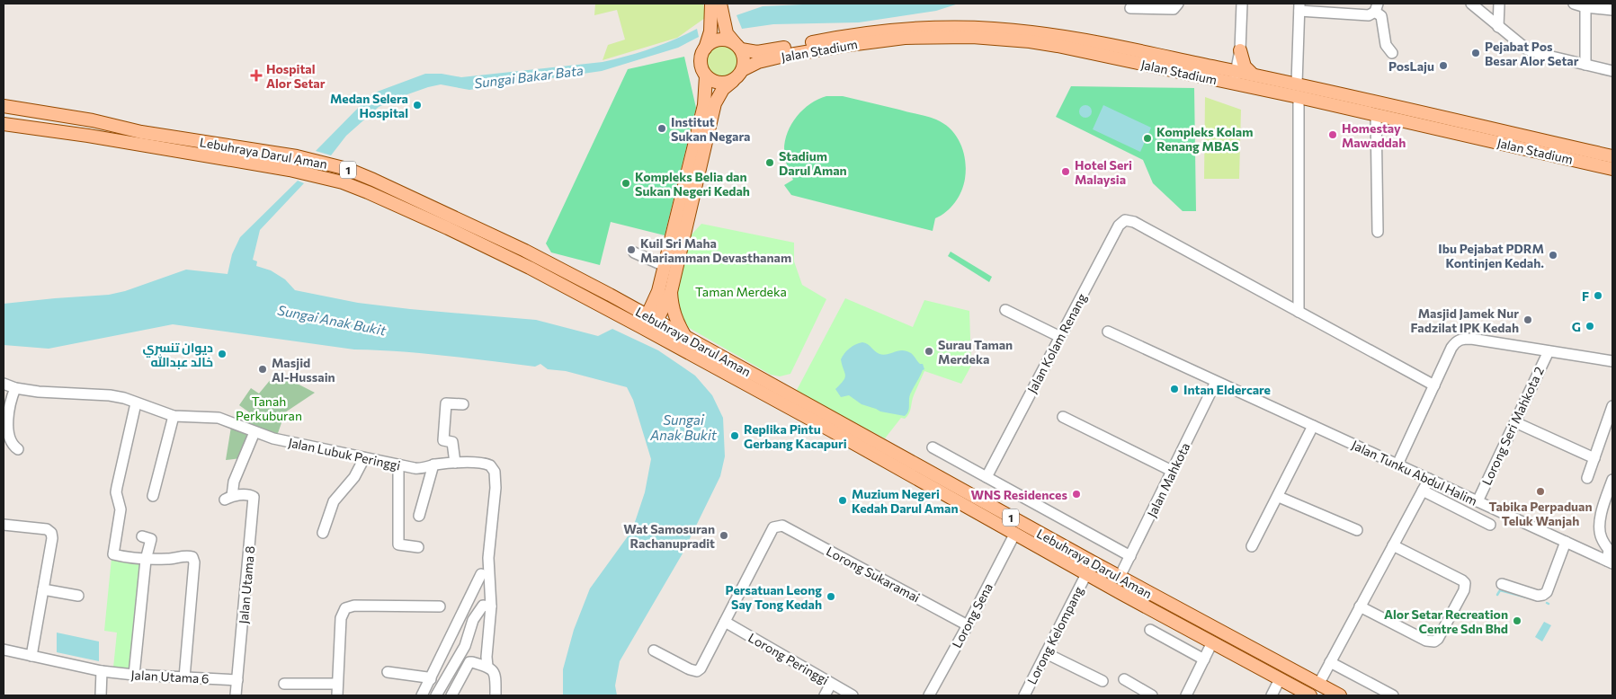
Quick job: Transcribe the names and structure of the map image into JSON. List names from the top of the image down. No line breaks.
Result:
{"streets":{"main road":["Jalan Stadium","Lebuhraya Darul Aman","1"],"street":["Jalan Kolam Renang","Lorong Seri Mahkota 2","Jalan Lubuk Peringgi","Jalan Tunku Abdul Halim","Jalan Mahkota","Lorong Sukaramai","Jalan Utama 8","Lorong Sena","Lorong Kelompang","Lorong Peringgi","Jalan Utama 6"]},"crossings":[["Lebuhraya Darul Aman","Jalan Mahkota"],["Lebuhraya Darul Aman","Lorong Sena"],["Lebuhraya Darul Aman","Lorong Kelompang"],["Lorong Seri Mahkota 2","Jalan Tunku Abdul Halim"],["Jalan Lubuk Peringgi","Jalan Utama 8"],["Jalan Tunku Abdul Halim","Jalan Mahkota"],["Lorong Sukaramai","Lorong Sena"],["Lorong Sukaramai","Lorong Peringgi"],["Jalan Utama 8","Jalan Utama 6"]],"water":["Sungai Bakar Bata","Sungai Anak Bukit"],"parks":["Taman Merdeka","Tanah Perkuburan"],"places":{"other":["Pejabat Pos Besar Alor Setar","PosLaju","Medan Selera Hospital","Institut Sukan Negara","Homestay Mawaddah","Kompleks Kolam Renang MBAS","Stadium Darul Aman","Hotel Seri Malaysia","Kompleks Belia dan Sukan Negeri Kedah","Kuil Sri Maha Mariamman Devasthanam","Ibu Pejabat PDRM Kontinjen Kedah.","F","Masjid Jamek Nur Fadzilat IPK Kedah","G","Surau Taman Merdeka","دیوان تنسري خالد عبدالله","Masjid Al-Hussain","Intan Eldercare","Replika Pintu Gerbang Kacapuri","Tabika Perpaduan Teluk Wanjah","WNS Residences","Muzium Negeri Kedah Darul Aman","Wat Samosuran Rachanupradit","Persatuan Leong Say Tong Kedah","Alor Setar Recreation Centre Sdn Bhd"],"health":["Hospital Alor Setar"]}}
